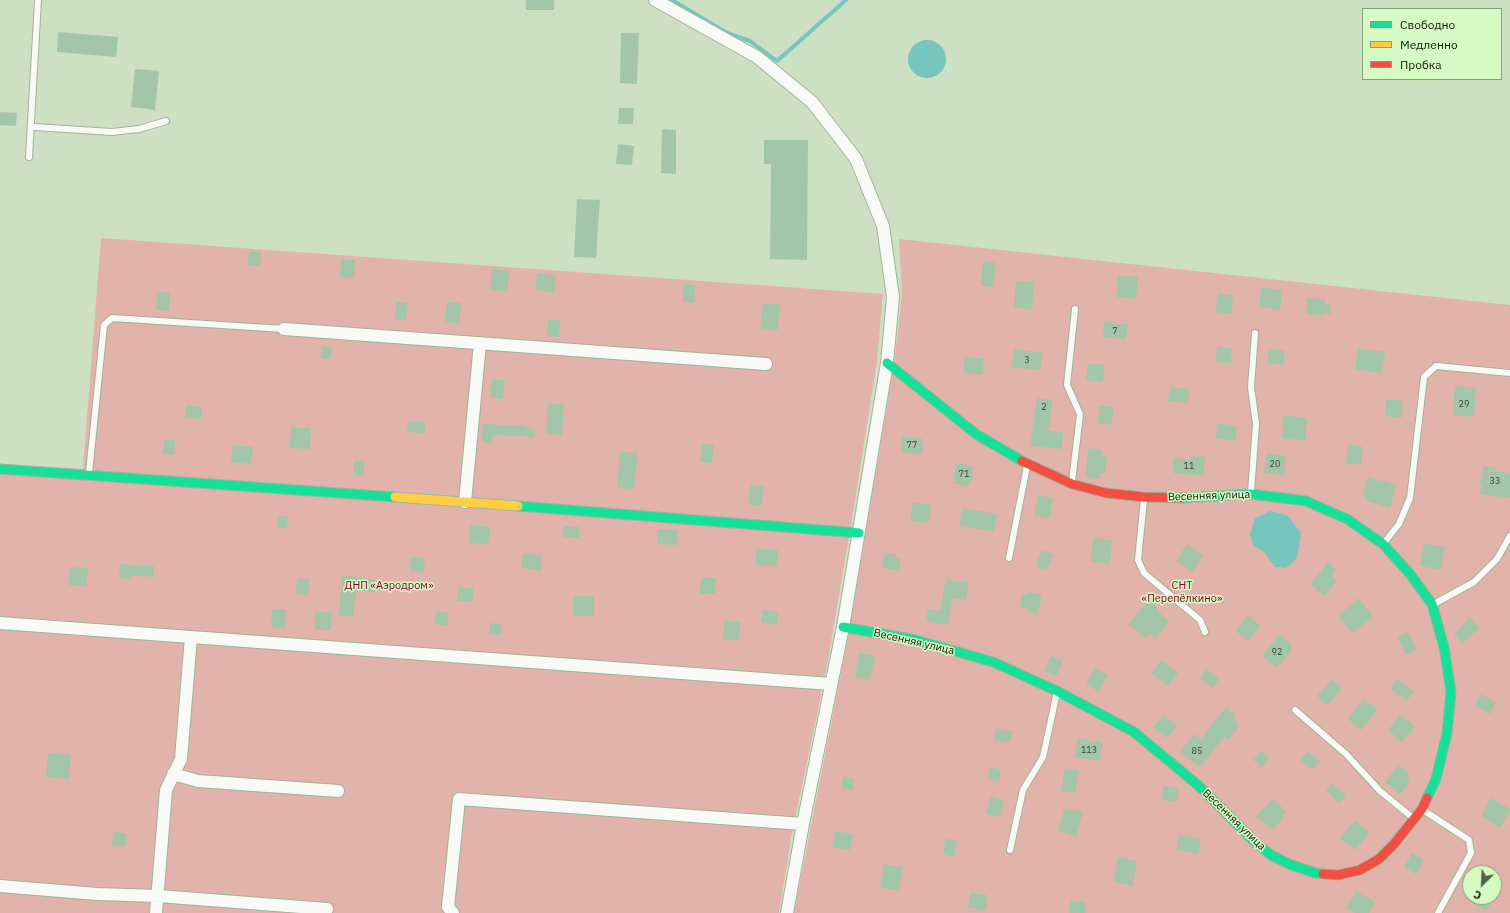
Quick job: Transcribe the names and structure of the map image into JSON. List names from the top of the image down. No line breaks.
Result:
{"streets":{"street":["Весенняя улица"]},"parks":["ДНП «Аэродром»","СНТ «Перепёлкино»"],"house_numbers":["7","3","29","2","77","20","11","71","33","92","113","85"],"legend":["Свободно","Медленно","Пробка"],"north":"bottom left"}
